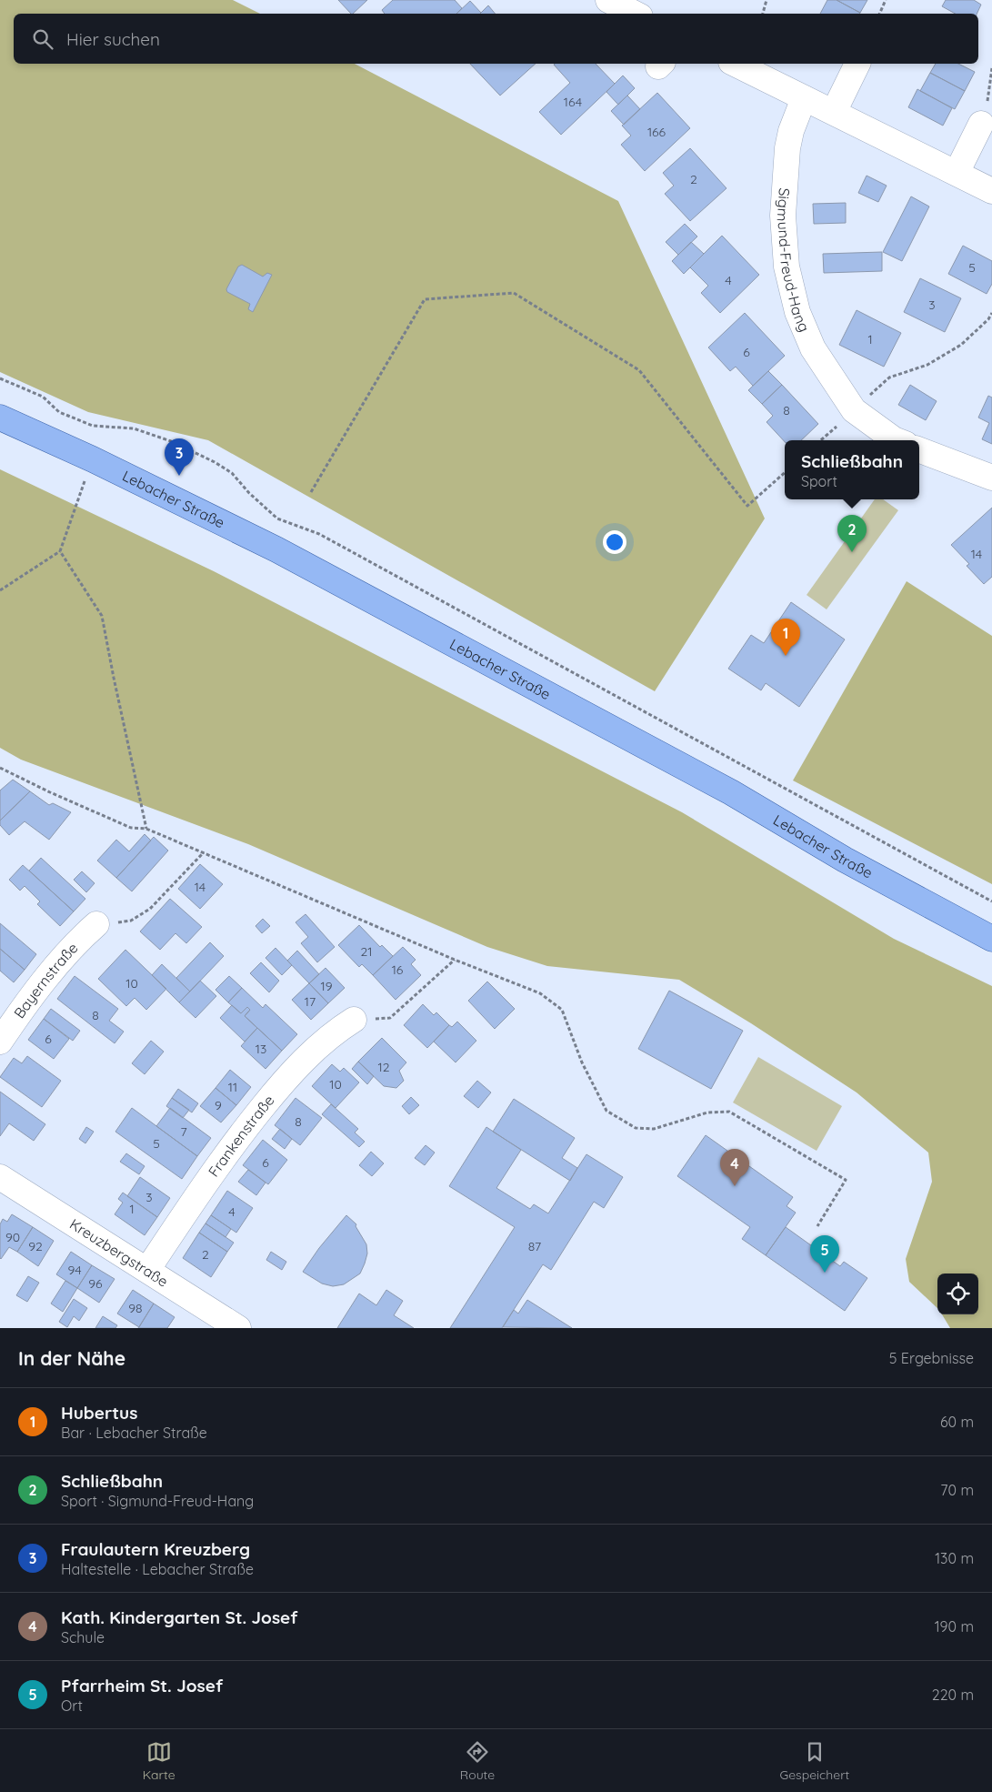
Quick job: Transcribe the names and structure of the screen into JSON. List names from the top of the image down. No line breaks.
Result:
{"streets":{"main road":["Lebacher Straße"],"street":["Sigmund-Freud-Hang","Bayernstraße","Frankenstraße","Kreuzbergstraße"]},"crossings":[["Frankenstraße","Kreuzbergstraße"]],"house_numbers":["164","166","2","5","4","3","1","6","8","14","14","21","16","10","19","17","8","6","13","12","10","11","9","8","7","5","6","3","1","4","90","92","87","2","94","96","98"],"page":{"search":"Hier suchen","pins":["3","2","1","4","5"],"popup":["Schließbahn","Sport"],"heading":["In der Nähe","5 Ergebnisse"],"list":[{"mark":"1","name":"Hubertus","note":"Bar · Lebacher Straße","value":"60 m"},{"mark":"2","name":"Schließbahn","note":"Sport · Sigmund-Freud-Hang","value":"70 m"},{"mark":"3","name":"Fraulautern Kreuzberg","note":"Haltestelle · Lebacher Straße","value":"130 m"},{"mark":"4","name":"Kath. Kindergarten St. Josef","note":"Schule","value":"190 m"},{"mark":"5","name":"Pfarrheim St. Josef","note":"Ort","value":"220 m"}],"nav":["Karte","Route","Gespeichert"]}}
